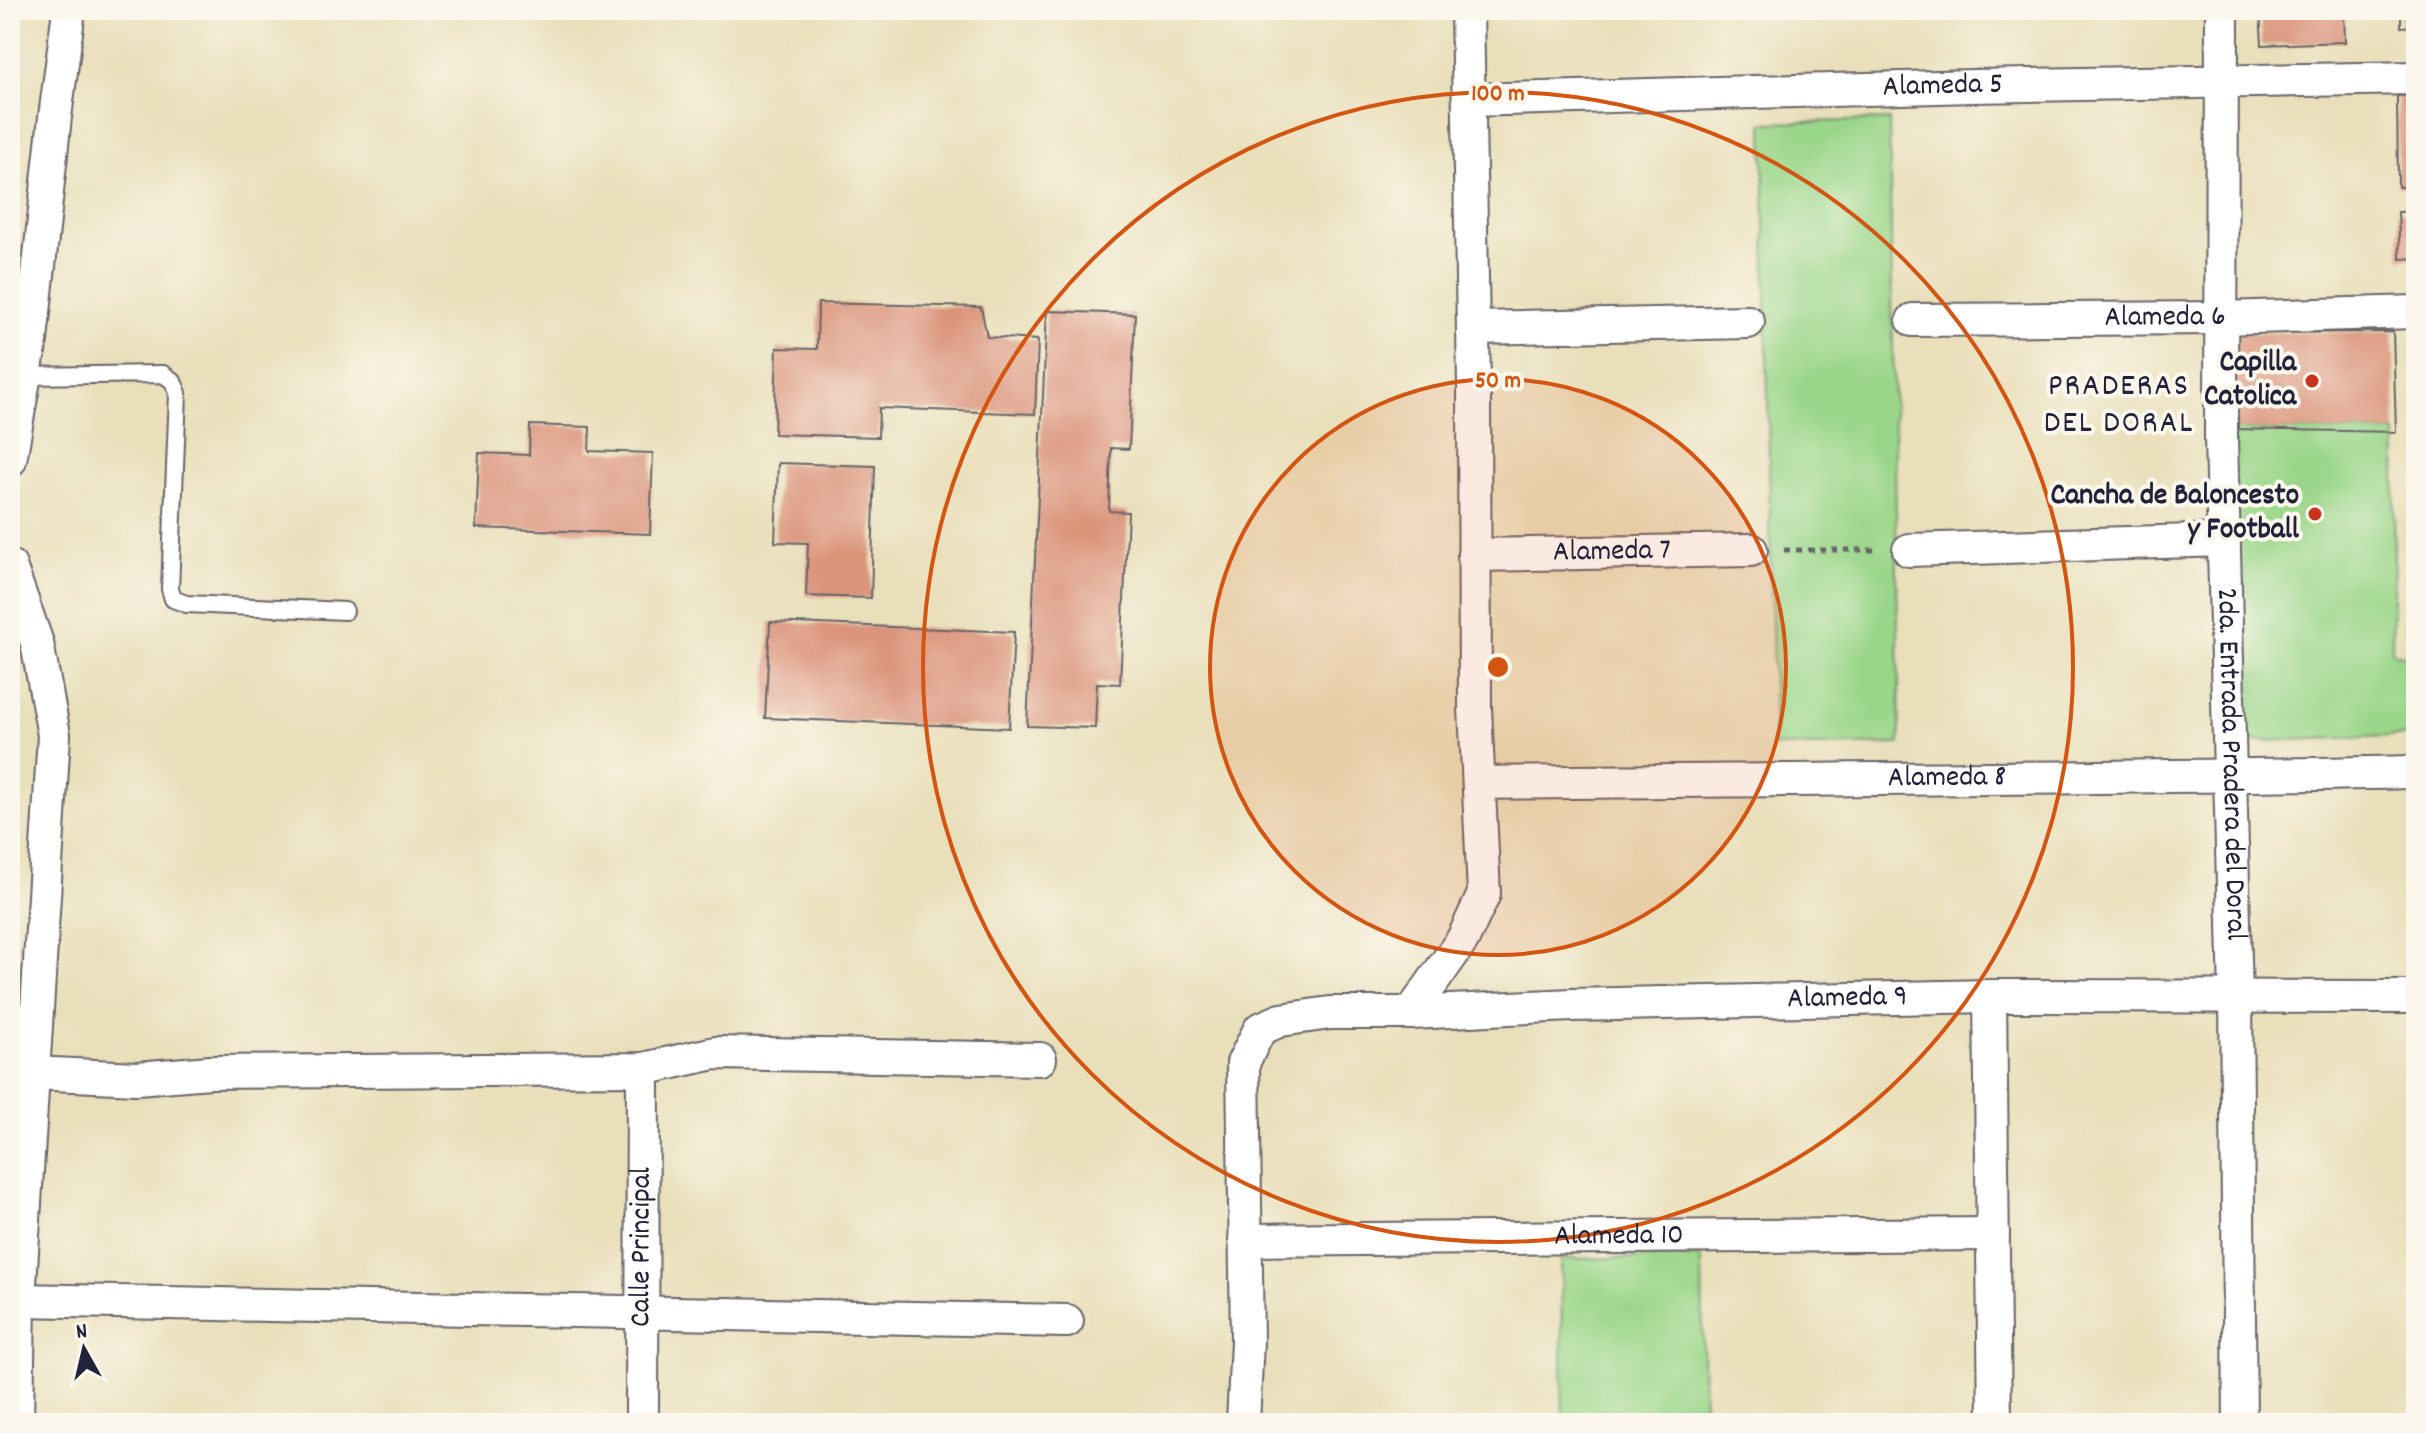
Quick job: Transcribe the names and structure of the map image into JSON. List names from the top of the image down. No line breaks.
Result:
{"streets":{"street":["Alameda 5","Alameda 6","Alameda 7","2da. Entrada Pradera del Doral","Alameda 8","Alameda 9","Alameda 10","Calle Principal"]},"crossings":[["Alameda 5","2da. Entrada Pradera del Doral"],["Alameda 6","2da. Entrada Pradera del Doral"],["2da. Entrada Pradera del Doral","Alameda 8"],["2da. Entrada Pradera del Doral","Alameda 9"],["Alameda 9","Alameda 10"]],"districts":["PRADERAS DEL DORAL"],"places":["Capilla Catolica","Cancha de Baloncesto y Football"],"north":"top","rings":["100 m","50 m"]}
